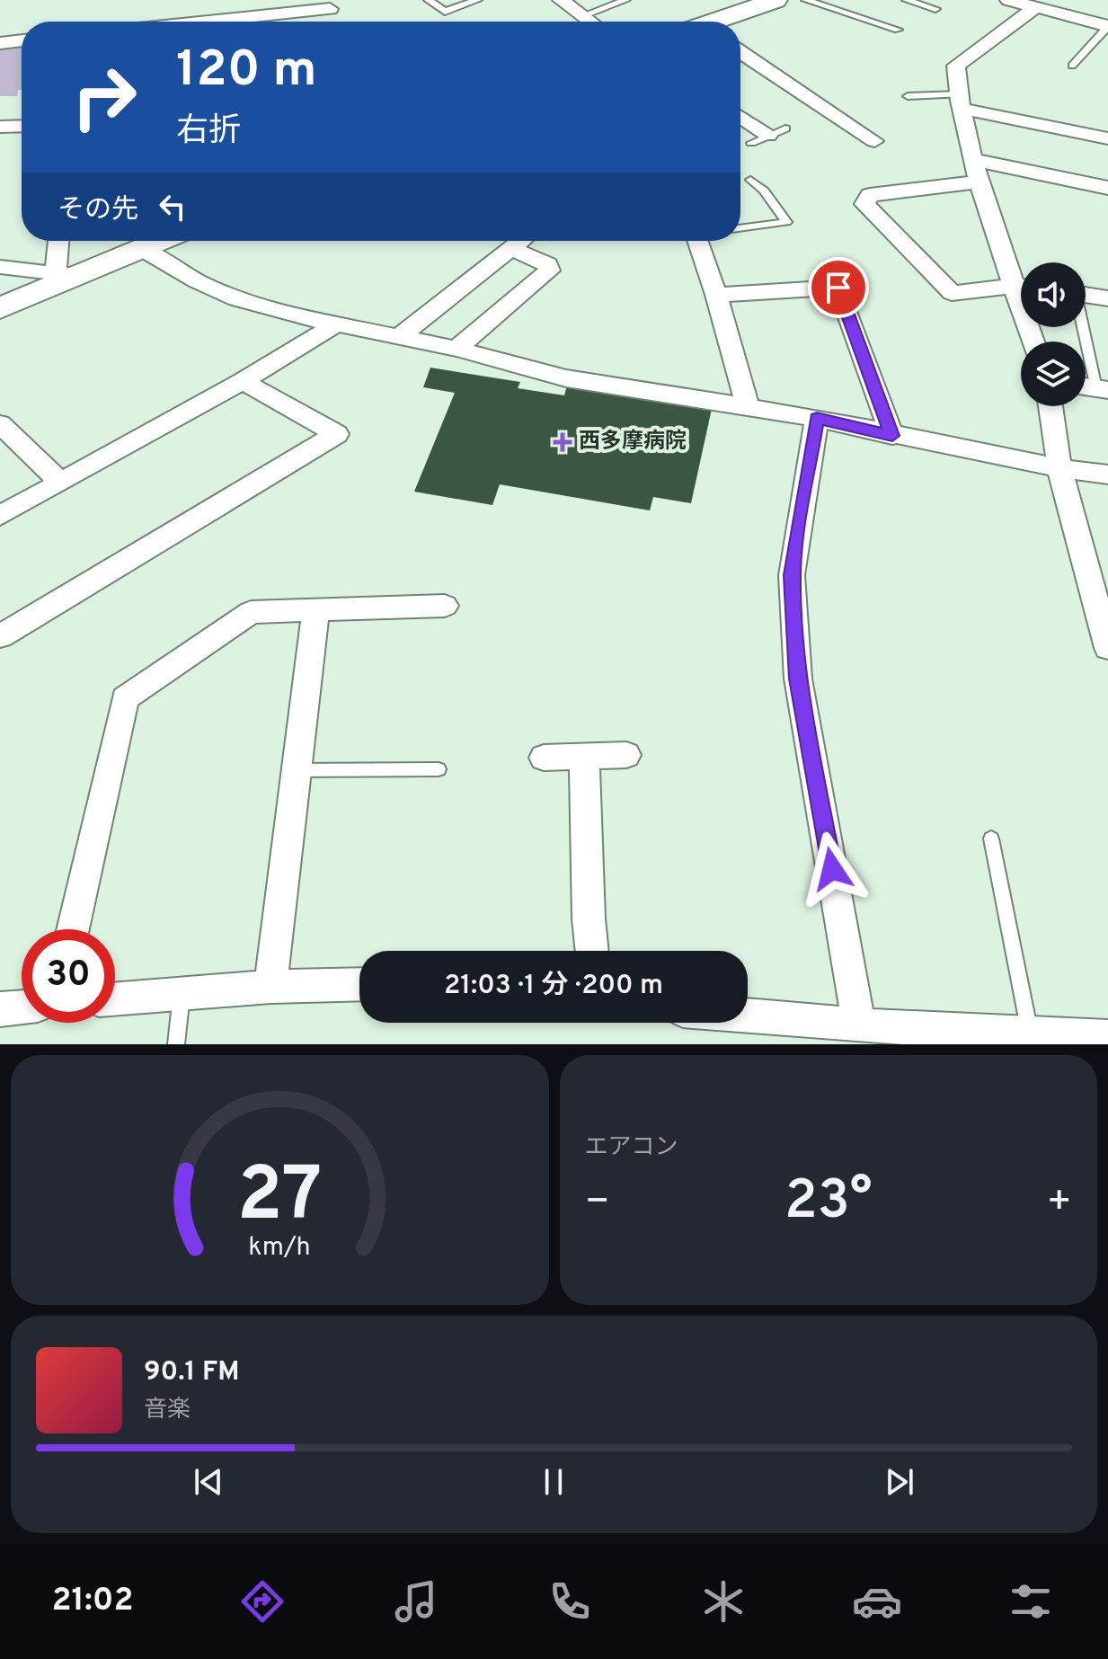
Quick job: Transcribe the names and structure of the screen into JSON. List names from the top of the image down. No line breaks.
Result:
{"places":{"health":["西多摩病院"]},"page":{"turn":["120 m","右折"],"then":"その先","limit":"30","trip":"21:03 · 1 分 · 200 m","tile":"エアコン","heat":["−","23°","+"],"song":["90.1 FM","音楽"],"tabs":"21:02","gauge":["27","km/h"]}}
